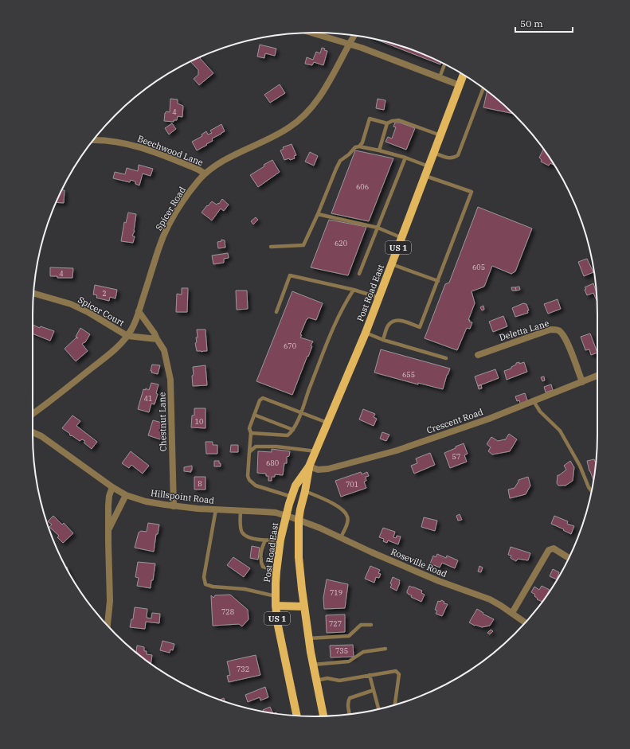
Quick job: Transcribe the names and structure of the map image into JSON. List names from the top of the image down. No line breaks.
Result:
{"streets":{"main road":["US 1","Post Road East"],"street":["Beechwood Lane","Spicer Road","Spicer Court","Deletta Lane","Crescent Road","Chestnut Lane","Hillspoint Road","Roseville Road"]},"crossings":[["Beechwood Lane","Spicer Road"],["Spicer Road","Spicer Court"],["Spicer Road","Chestnut Lane"],["Post Road East","Crescent Road"],["Post Road East","Hillspoint Road"],["Post Road East","Roseville Road"],["Deletta Lane","Crescent Road"],["Chestnut Lane","Hillspoint Road"],["Hillspoint Road","Roseville Road"]],"house_numbers":["4","606","620","605","4","2","670","655","41","10","57","680","8","701","719","728","727","735","732"],"scale_bar":"50 m"}
